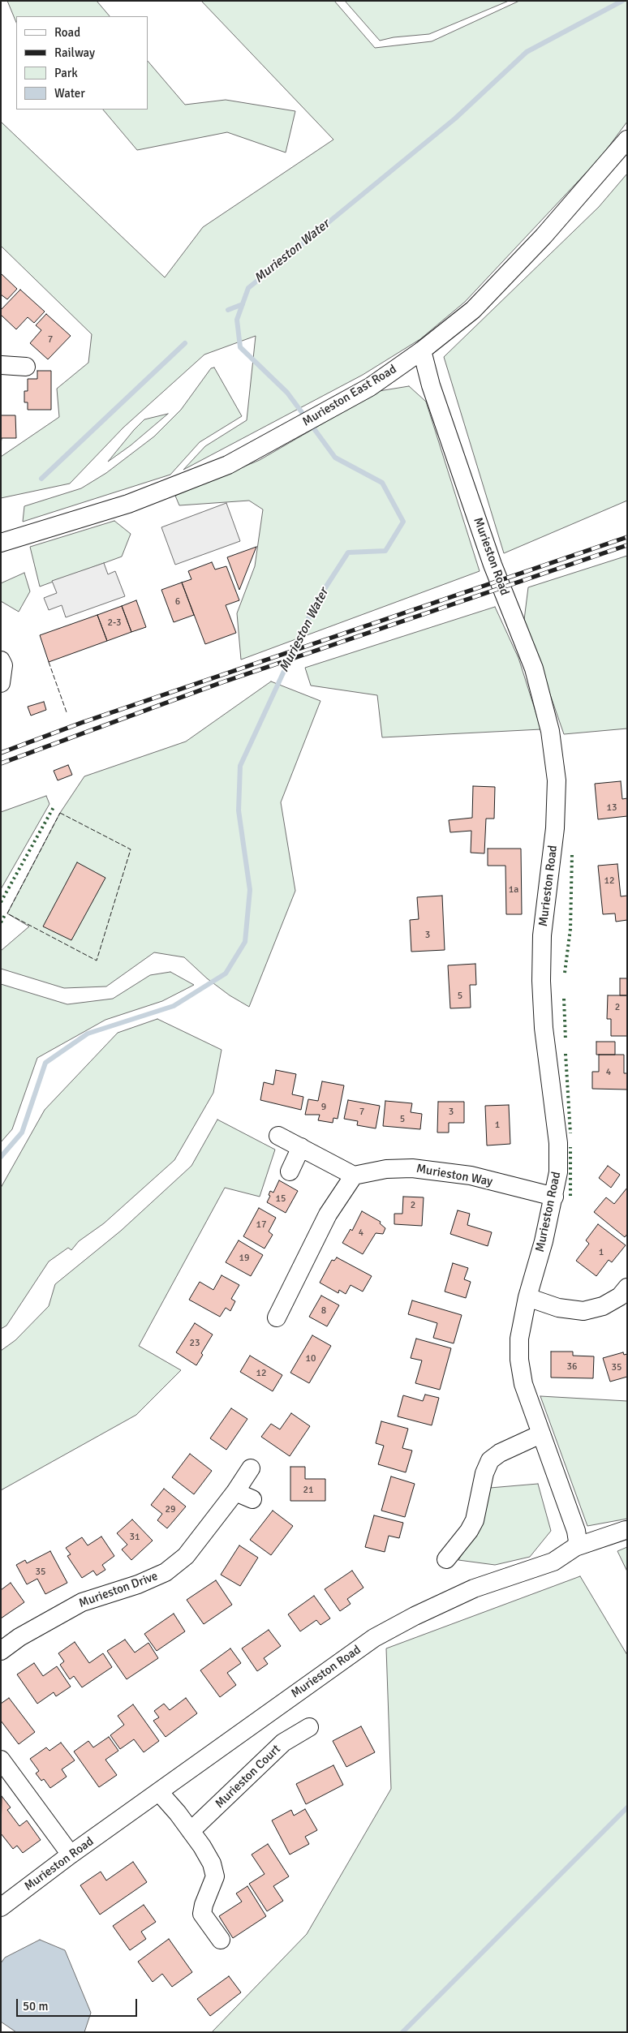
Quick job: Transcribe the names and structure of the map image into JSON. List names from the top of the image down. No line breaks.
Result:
{"streets":{"street":["Murieston East Road","Murieston Road","Murieston Way","Murieston Drive","Murieston Court"]},"crossings":[["Murieston East Road","Murieston Road"],["Murieston Road","Murieston Way"]],"water":["Murieston Water"],"house_numbers":["7","6","2-3","13","12","1a","3","5","2","4","9","7","3","5","1","15","2","17","4","1","19","8","23","10","36","35","12","21","29","31","35"],"legend":["Road","Railway","Park","Water"],"scale_bar":"50 m"}
